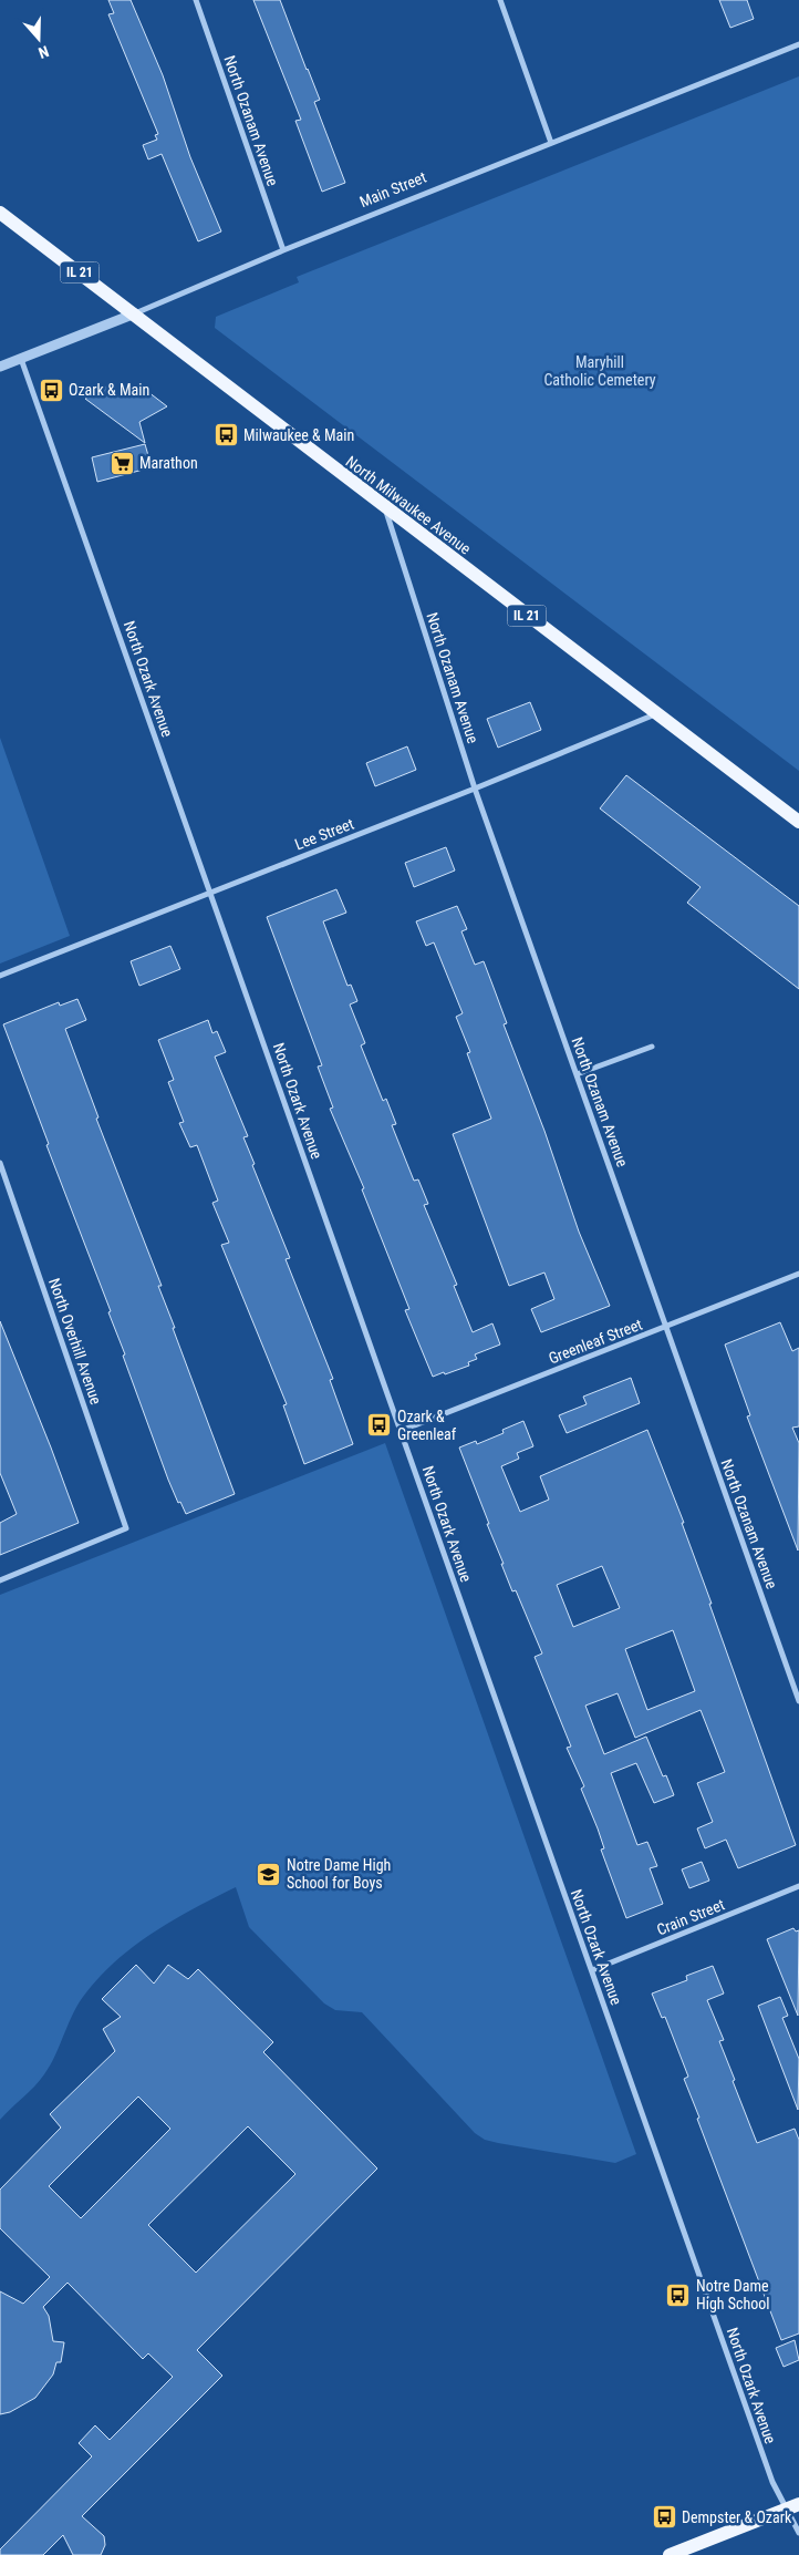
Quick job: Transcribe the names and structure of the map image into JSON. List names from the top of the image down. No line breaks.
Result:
{"streets":{"main road":["IL 21","North Milwaukee Avenue"],"street":["North Ozanam Avenue","Main Street","North Ozark Avenue","Lee Street","North Overhill Avenue","Greenleaf Street","Crain Street"]},"crossings":[["North Ozanam Avenue","Main Street"],["North Ozanam Avenue","North Milwaukee Avenue"],["North Ozanam Avenue","Lee Street"],["North Ozanam Avenue","Greenleaf Street"],["Main Street","North Milwaukee Avenue"],["Main Street","North Ozark Avenue"],["North Milwaukee Avenue","Lee Street"],["North Ozark Avenue","Lee Street"],["North Ozark Avenue","Greenleaf Street"],["North Ozark Avenue","Crain Street"]],"parks":["Maryhill Catholic Cemetery"],"places":{"bus stop":["Ozark & Main","Milwaukee & Main","Ozark & Greenleaf","Notre Dame High School","Dempster & Ozark"],"supermarket":["Marathon"],"school or university":["Notre Dame High School for Boys"]},"north":"bottom"}
